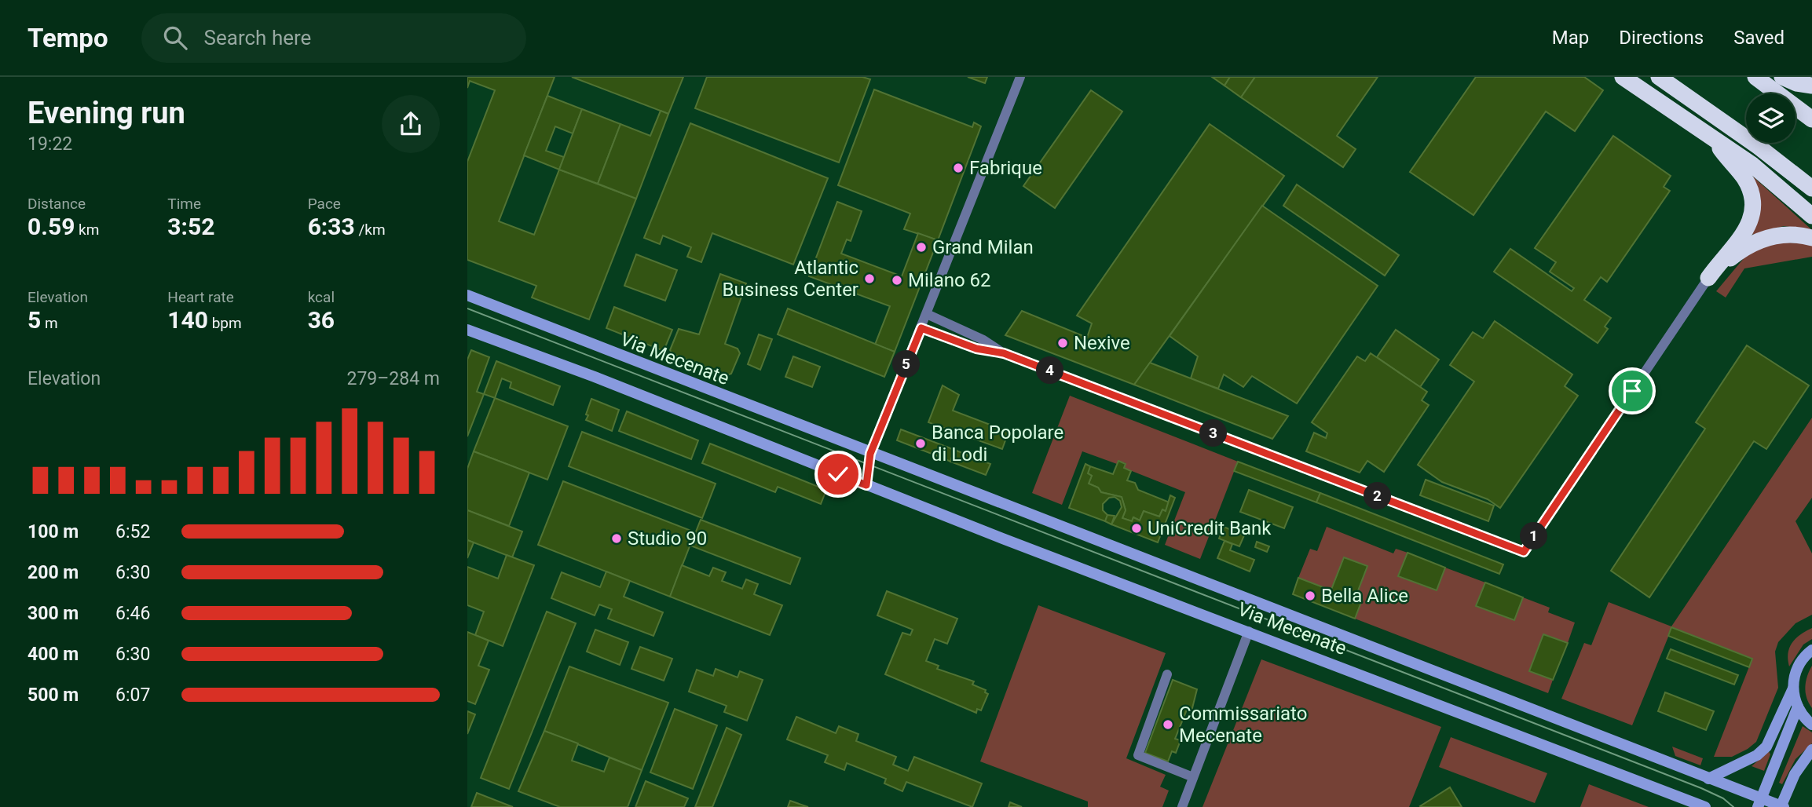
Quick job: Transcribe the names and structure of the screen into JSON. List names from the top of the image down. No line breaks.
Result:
{"streets":{"main road":["Via Mecenate"]},"places":["Fabrique","Grand Milan","Atlantic Business Center","Milano 62","Nexive","Banca Popolare di Lodi","UniCredit Bank","Studio 90","Bella Alice","Commissariato Mecenate"],"page":{"header":"Tempo","search":"Search here","nav":["Map","Directions","Saved"],"heading":["Evening run","19:22"],"stats":[["Distance","0.59 km"],["Time","3:52"],["Pace","6:33 /km"],["Elevation","5 m"],["Heart rate","140 bpm"],["kcal","36"]],"pins":["5","4","3","2","1"],"chart":["Elevation","279–284 m"],"list":[{"name":"100 m","note":"6:52"},{"name":"200 m","note":"6:30"},{"name":"300 m","note":"6:46"},{"name":"400 m","note":"6:30"},{"name":"500 m","note":"6:07"}]}}
